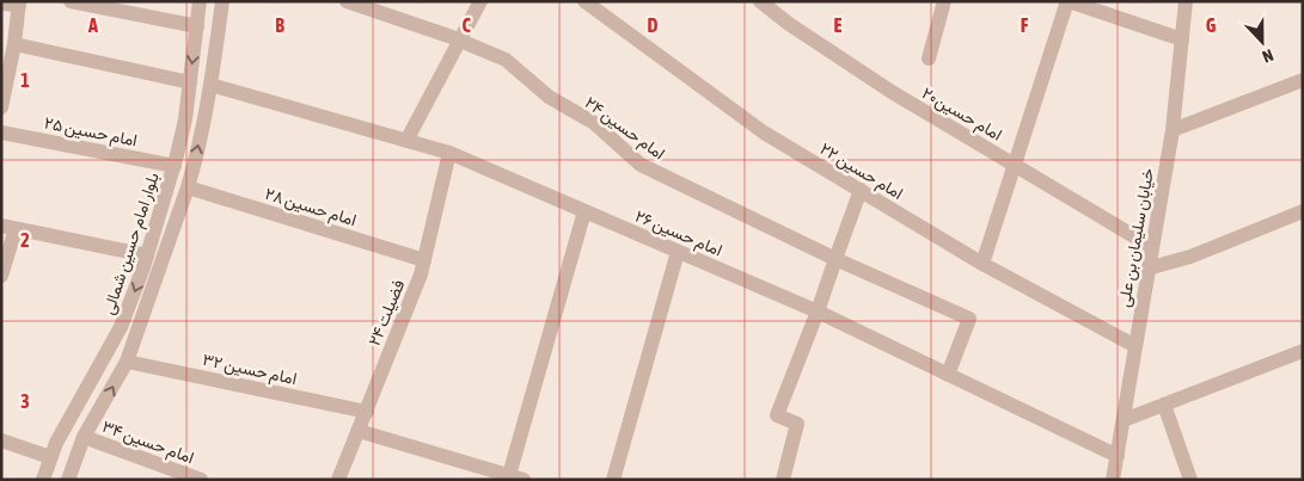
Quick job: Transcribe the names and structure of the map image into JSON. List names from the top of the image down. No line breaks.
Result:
{"streets":{"street":["امام حسین۲۰","امام حسین ۲۴","امام حسین ۲۵","امام حسین ۲۲","امام حسین ۲۸","امام حسین ۲۶","خیابان سلیمان بن علی","بلوار امام حسین شمالی","فضیلت ۲۴","امام حسین ۳۲","امام حسین ۳۴"]},"crossings":[["امام حسین۲۰","خیابان سلیمان بن علی"],["امام حسین ۲۴","امام حسین ۲۶"],["امام حسین ۲۵","بلوار امام حسین شمالی"],["امام حسین ۲۲","خیابان سلیمان بن علی"],["امام حسین ۲۸","فضیلت ۲۴"],["امام حسین ۲۶","خیابان سلیمان بن علی"],["امام حسین ۲۶","فضیلت ۲۴"],["فضیلت ۲۴","امام حسین ۳۲"]],"north":"bottom","grid":{"columns":["A","B","C","D","E","F","G"],"rows":["1","2","3"]}}
